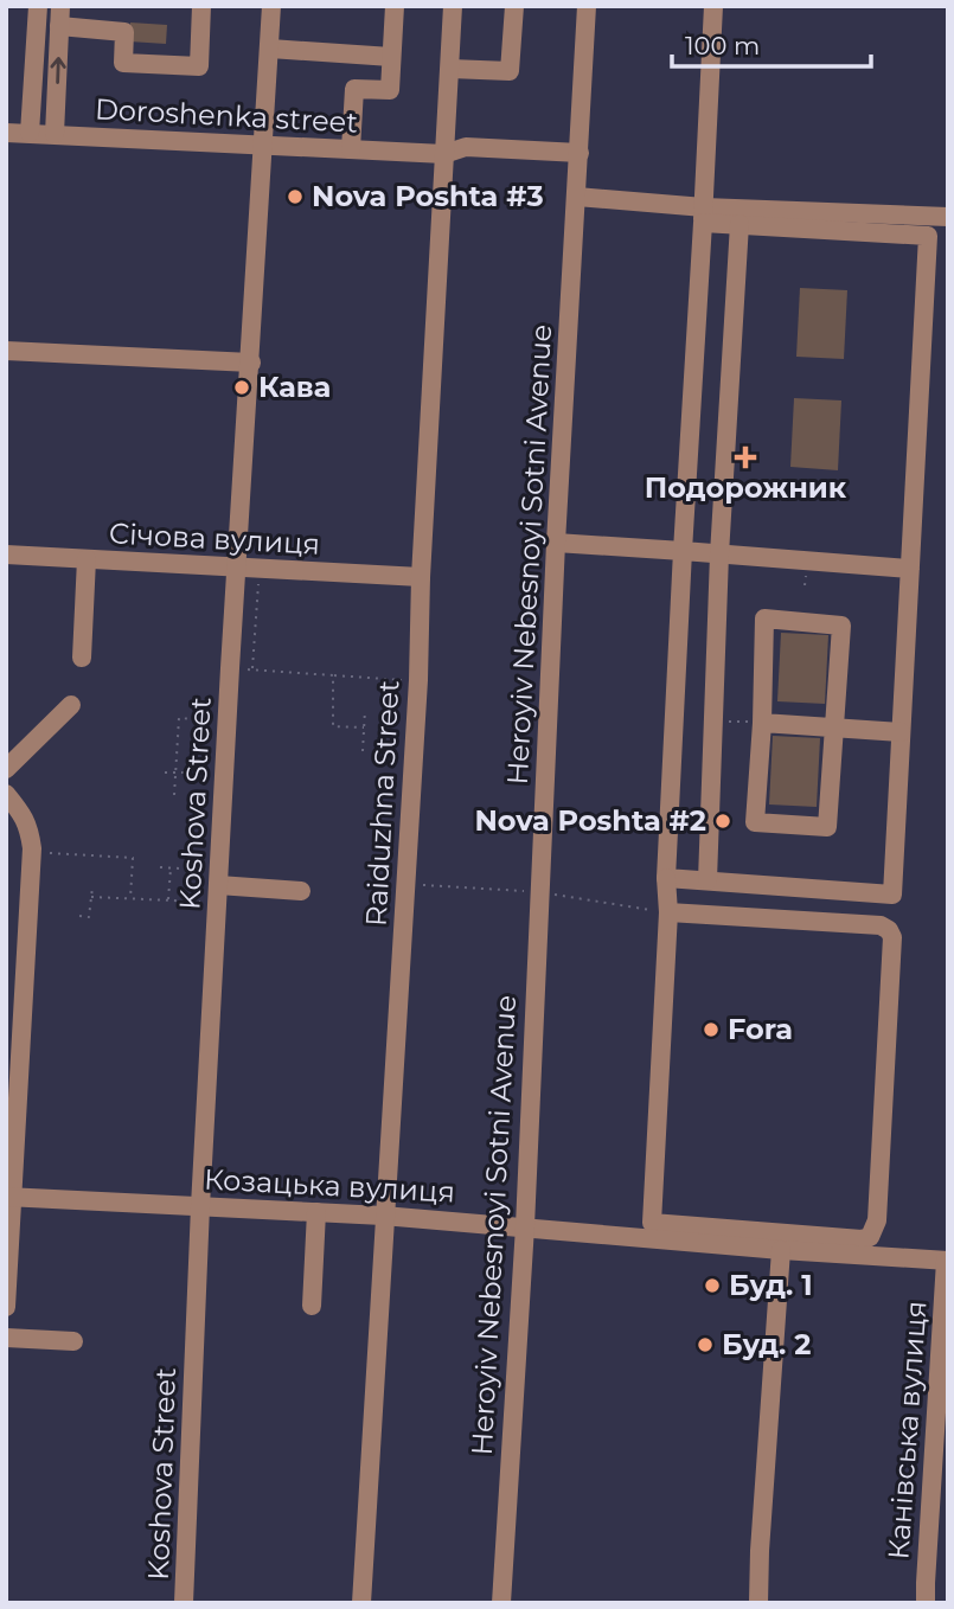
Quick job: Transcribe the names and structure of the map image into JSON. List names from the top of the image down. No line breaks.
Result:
{"streets":{"street":["Doroshenka street","Січова вулиця","Heroyiv Nebesnoyi Sotni Avenue","Koshova Street","Raiduzhna Street","Козацька вулиця","Канівська вулиця"]},"crossings":[["Doroshenka street","Koshova Street"],["Doroshenka street","Raiduzhna Street"],["Січова вулиця","Koshova Street"],["Січова вулиця","Raiduzhna Street"],["Heroyiv Nebesnoyi Sotni Avenue","Козацька вулиця"],["Koshova Street","Козацька вулиця"],["Raiduzhna Street","Козацька вулиця"],["Козацька вулиця","Канівська вулиця"]],"places":{"other":["Nova Poshta #3","Кава","Nova Poshta #2","Fora","Буд. 1","Буд. 2"],"health":["Подорожник"]},"scale_bar":"100 m"}
